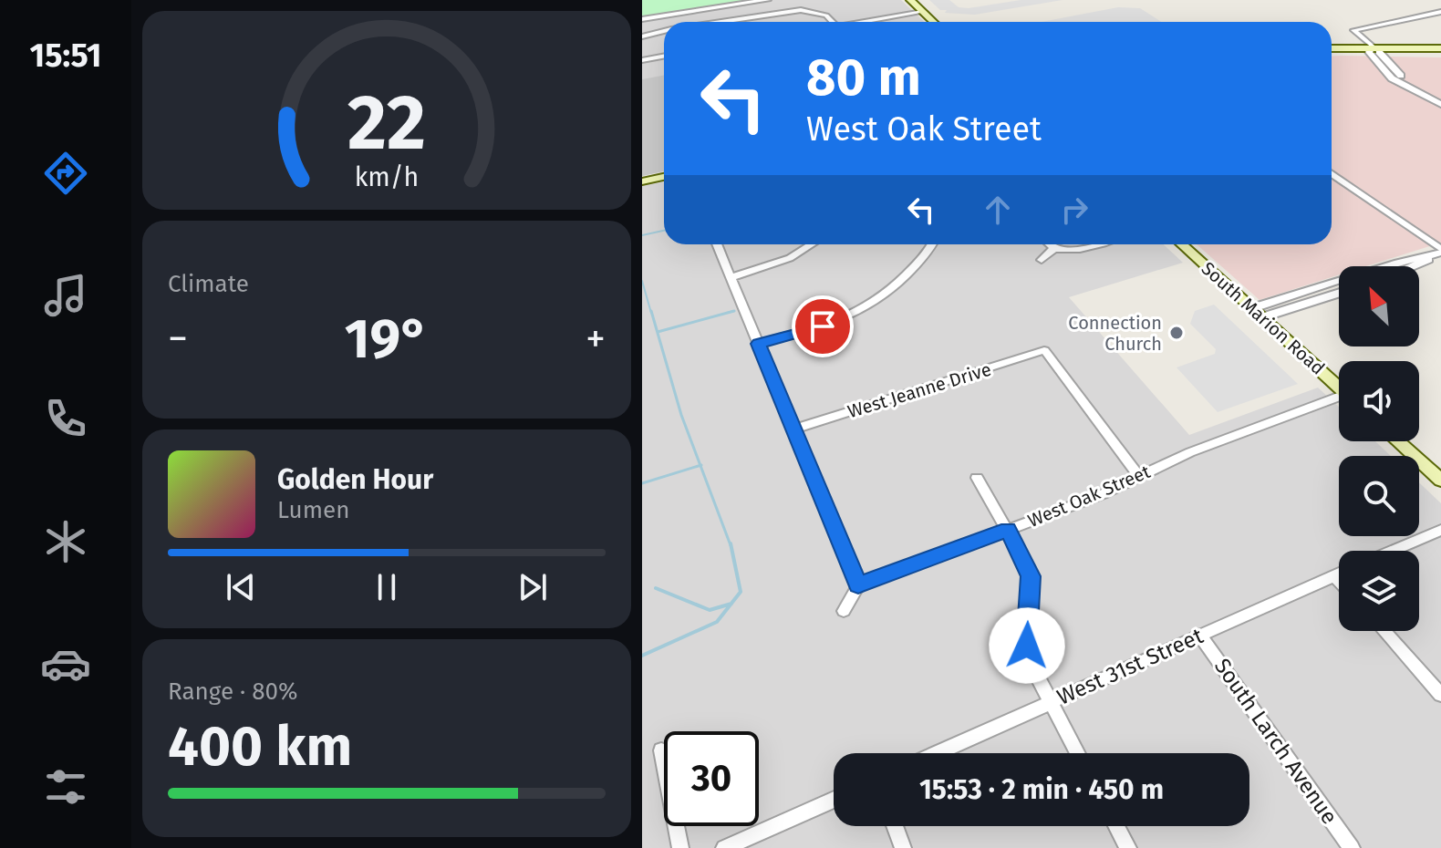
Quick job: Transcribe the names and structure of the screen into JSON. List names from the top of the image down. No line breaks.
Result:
{"streets":{"main road":["South Marion Road"],"street":["West Jeanne Drive","West Oak Street","West 31st Street","South Larch Avenue"]},"crossings":[["West Jeanne Drive","West Oak Street"],["West 31st Street","South Larch Avenue"]],"places":["Connection Church"],"north":"top left","page":{"tabs":"15:51","turn":["80 m","West Oak Street"],"tile":["Climate",["Range · 80%","400 km"]],"heat":["−","19°","+"],"song":["Golden Hour","Lumen"],"limit":"30","trip":"15:53 · 2 min · 450 m","gauge":["22","km/h"]}}
